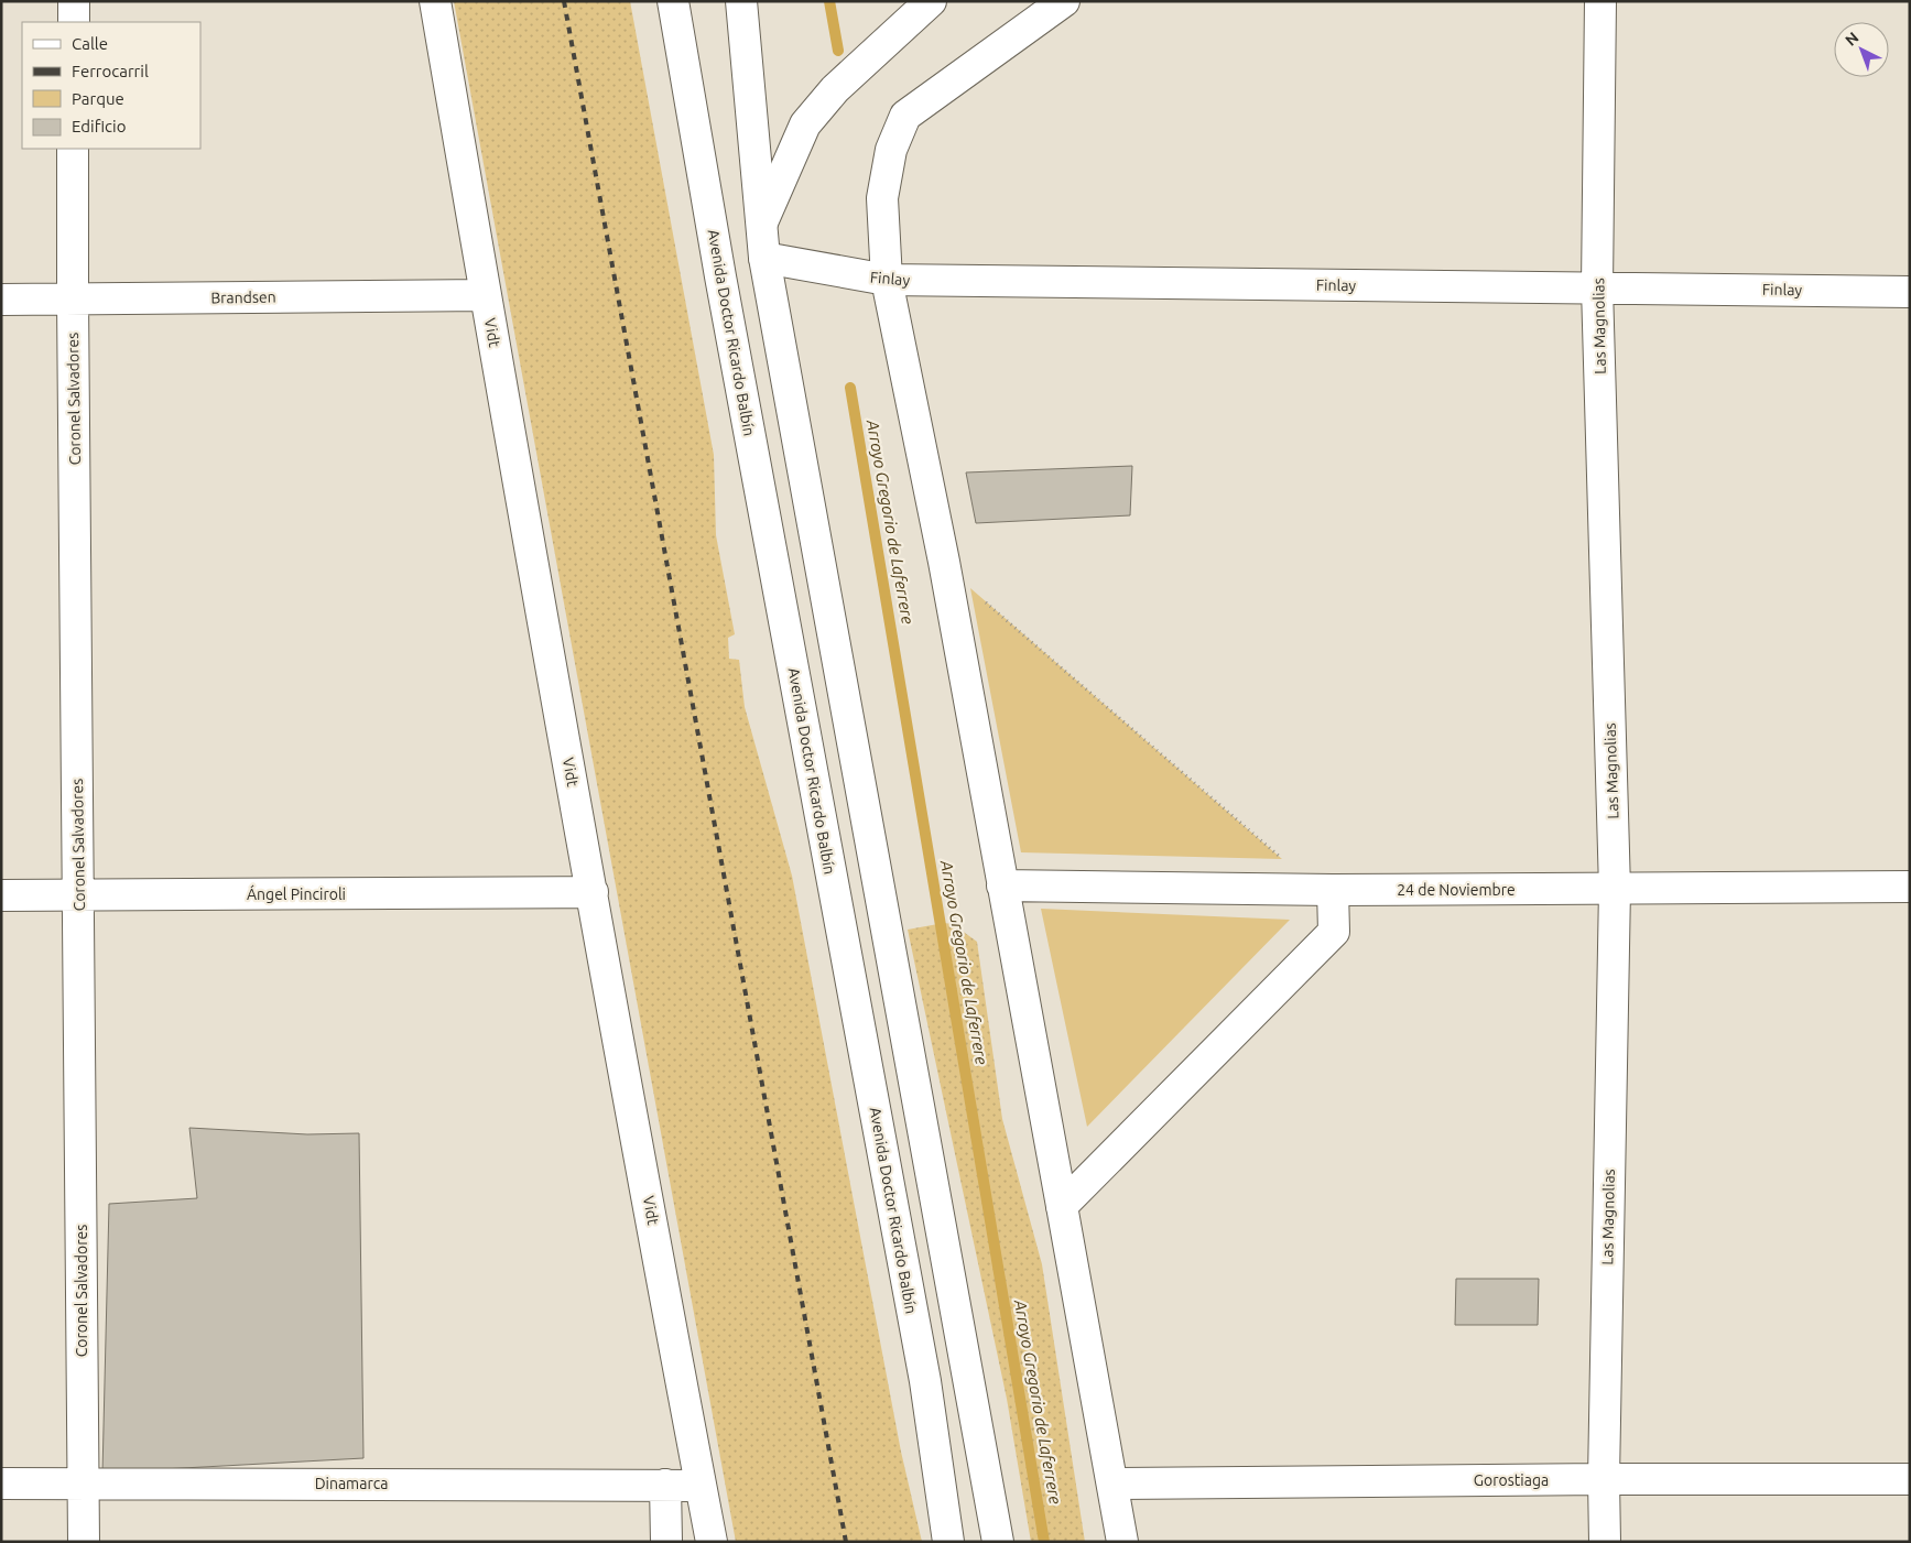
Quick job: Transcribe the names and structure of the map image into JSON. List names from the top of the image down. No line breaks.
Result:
{"streets":{"main road":["Finlay","Brandsen","Las Magnolias","Vidt","Avenida Doctor Ricardo Balbín","Coronel Salvadores","24 de Noviembre","Ángel Pinciroli","Gorostiaga","Dinamarca"]},"crossings":[["Finlay","Las Magnolias"],["Brandsen","Vidt"],["Brandsen","Coronel Salvadores"],["Las Magnolias","24 de Noviembre"],["Las Magnolias","Gorostiaga"],["Vidt","Ángel Pinciroli"],["Vidt","Dinamarca"],["Coronel Salvadores","Ángel Pinciroli"],["Coronel Salvadores","Dinamarca"]],"water":["Arroyo Gregorio de Laferrere"],"legend":["Calle","Ferrocarril","Parque","Edificio"],"north":"top left"}
